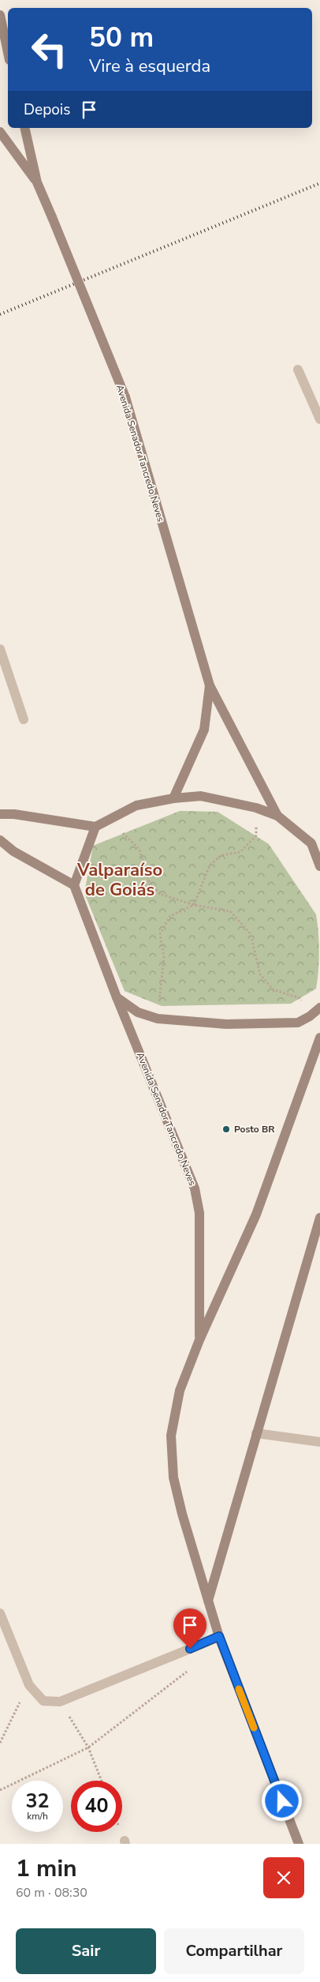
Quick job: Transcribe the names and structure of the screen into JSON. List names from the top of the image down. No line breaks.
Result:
{"streets":{"street":["Avenida Senador Tancredo Neves"]},"districts":["Valparaíso de Goiás"],"places":["Posto BR"],"page":{"turn":["50 m","Vire à esquerda"],"then":"Depois","speed":"32 km/h","limit":"40","heading":["1 min","60 m · 08:30"],"buttons":["Sair","Compartilhar"]}}
